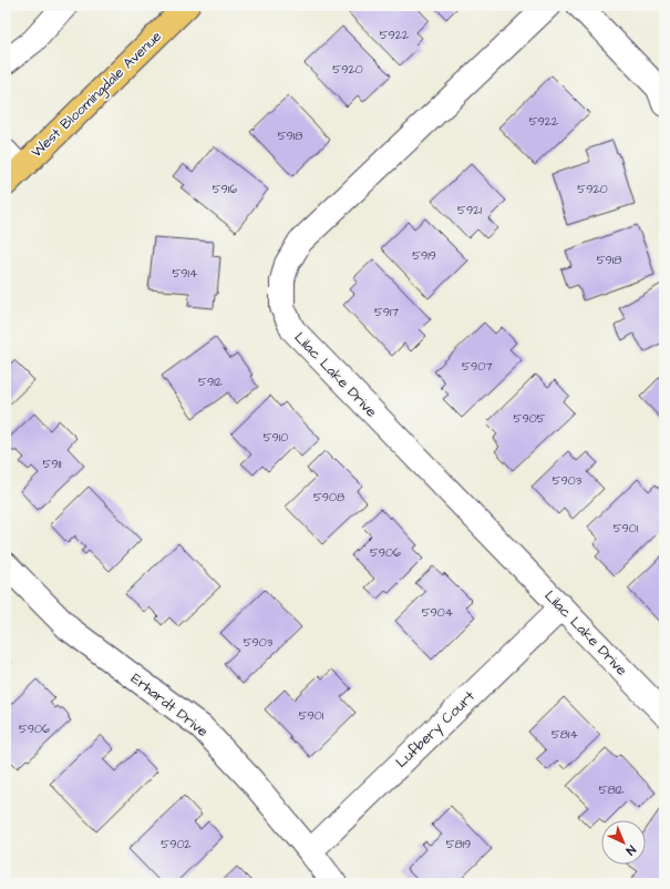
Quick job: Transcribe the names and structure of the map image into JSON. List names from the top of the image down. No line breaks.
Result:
{"streets":{"main road":["West Bloomingdale Avenue"],"street":["Lilac Lake Drive","Erhardt Drive","Lufbery Court"]},"crossings":[["Lilac Lake Drive","Lufbery Court"],["Erhardt Drive","Lufbery Court"]],"house_numbers":["5922","5920","5922","5918","5916","5920","5921","5919","5918","5914","5917","5907","5912","5905","5910","5911","5903","5908","5901","5906","5904","5903","5901","5906","5814","5812","5902","5819"],"north":"bottom right"}
